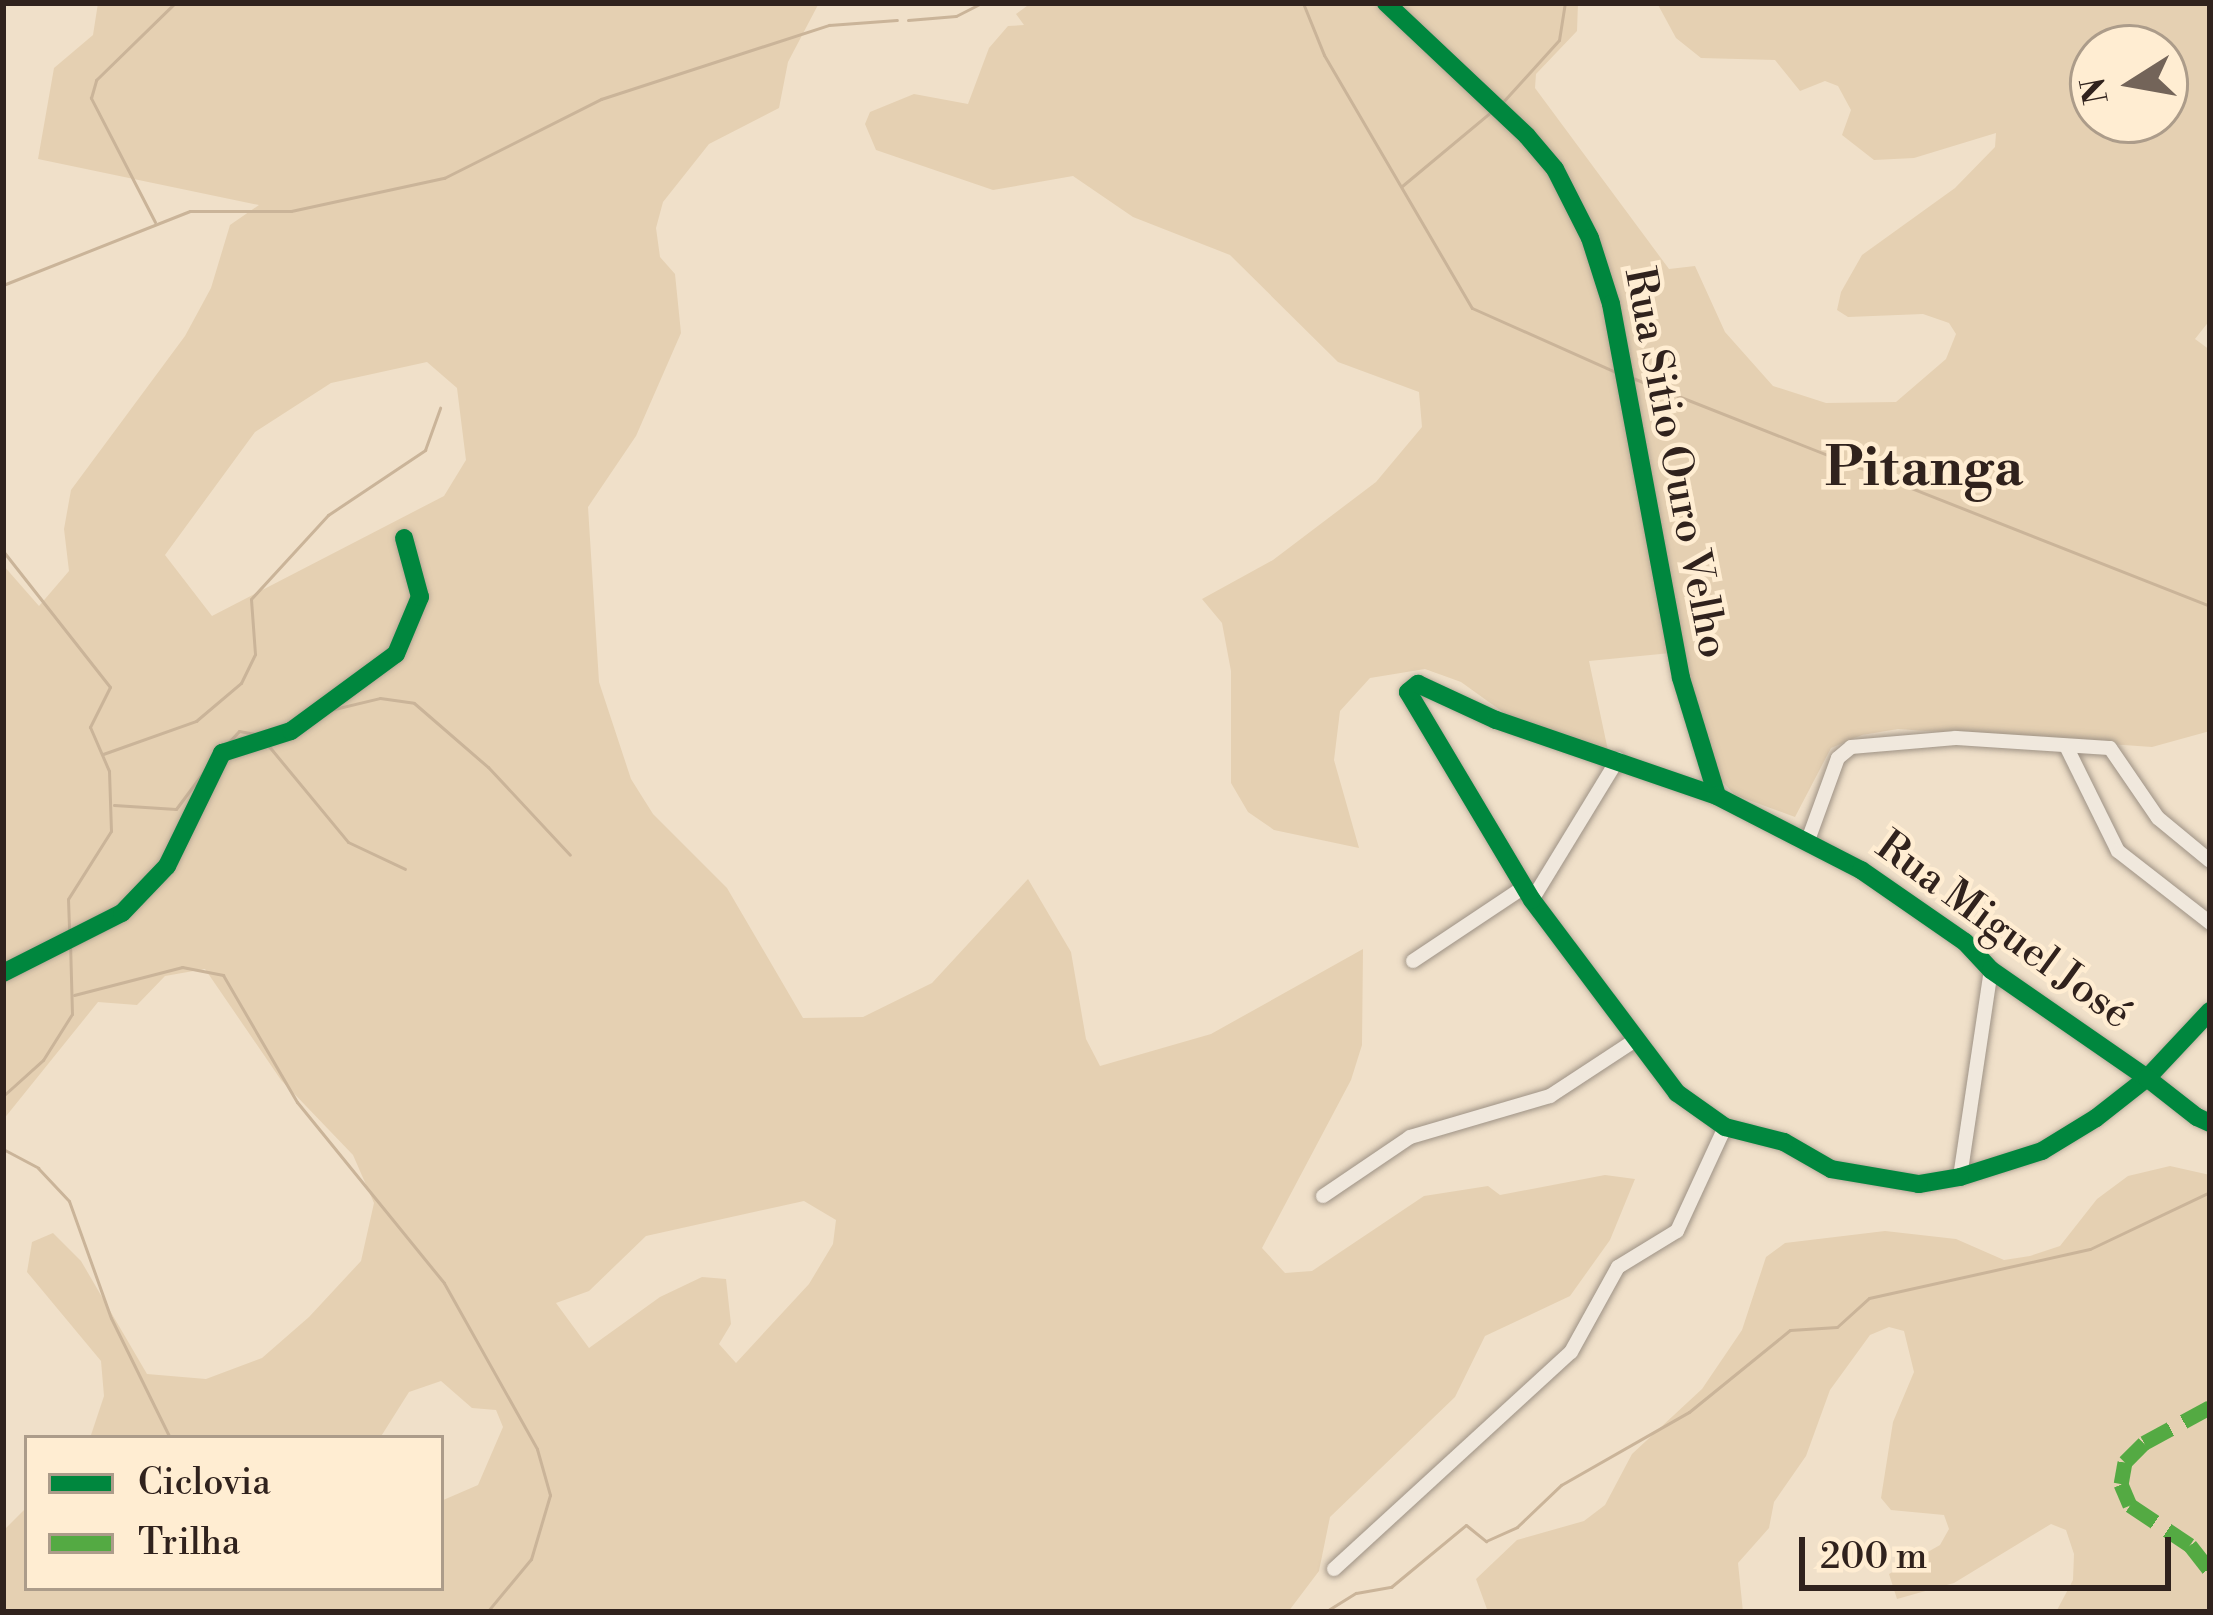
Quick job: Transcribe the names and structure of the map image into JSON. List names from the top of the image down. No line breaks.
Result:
{"streets":{"street":["Rua Sitio Ouro Velho","Rua Miguel José"]},"crossings":[["Rua Sitio Ouro Velho","Rua Miguel José"]],"districts":["Pitanga"],"legend":["Ciclovia","Trilha"],"scale_bar":"200 m","north":"left"}
